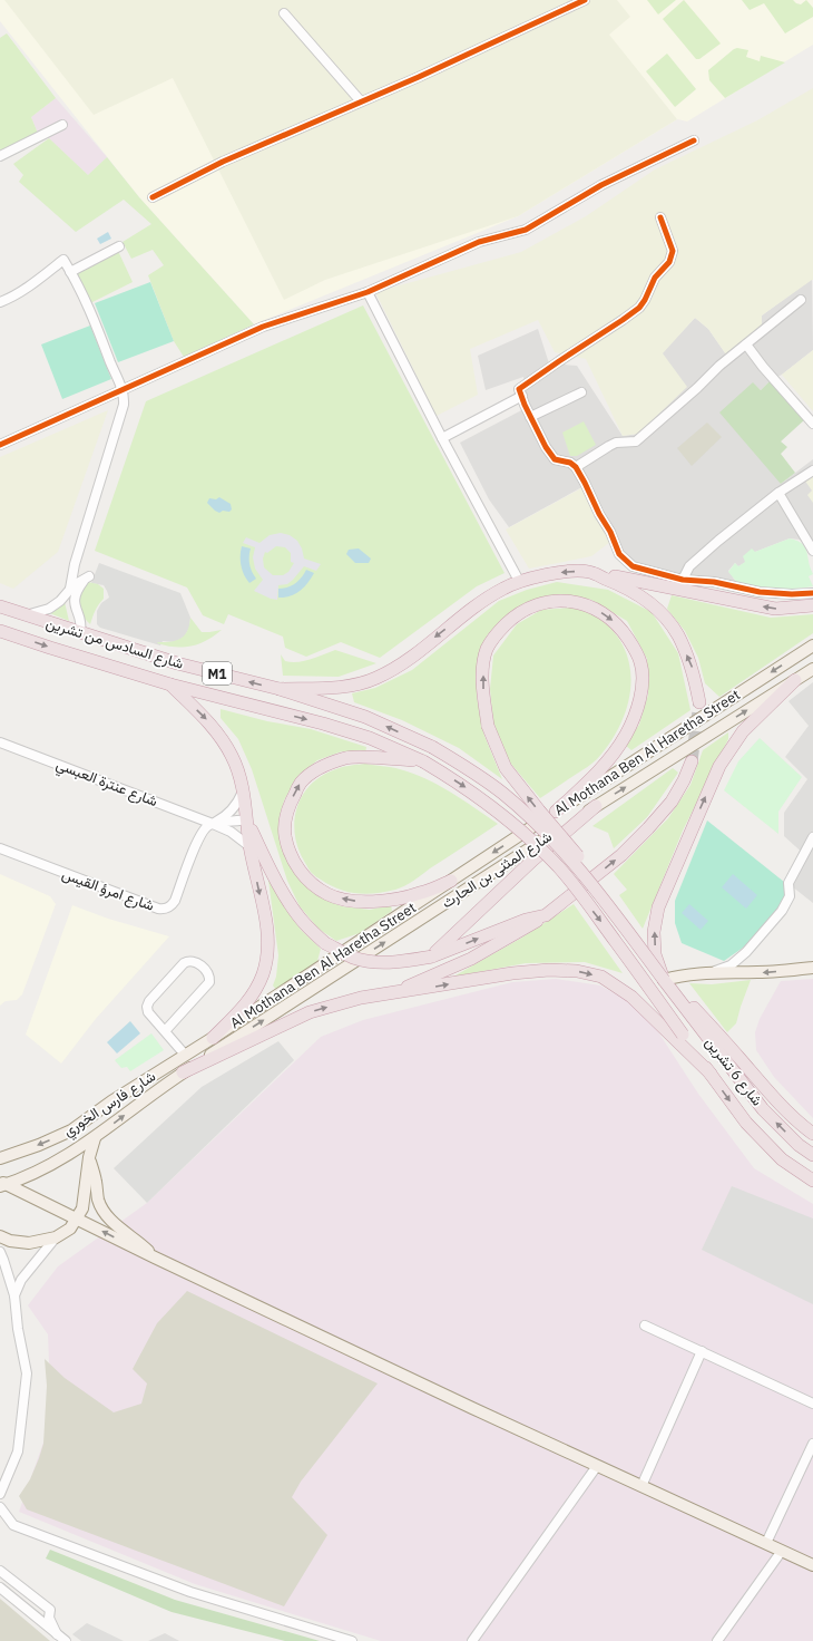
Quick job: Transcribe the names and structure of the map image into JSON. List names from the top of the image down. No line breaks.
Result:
{"streets":{"highway":["شارع السادس من تشرين","M1","شارع 6 تشرين"],"main road":["Al Mothana Ben Al Haretha Street","شارع المثنى بن الحارث","شارع فارس الخوري"],"street":["شارع عنترة العبسي","شارع امرؤ القيس"]},"crossings":[["شارع السادس من تشرين","شارع 6 تشرين"],["Al Mothana Ben Al Haretha Street","شارع فارس الخوري"],["شارع عنترة العبسي","شارع امرؤ القيس"],["شارع المثنى بن الحارث","شارع فارس الخوري"]],"one_way":["Al Mothana Ben Al Haretha Street","شارع المثنى بن الحارث"]}
